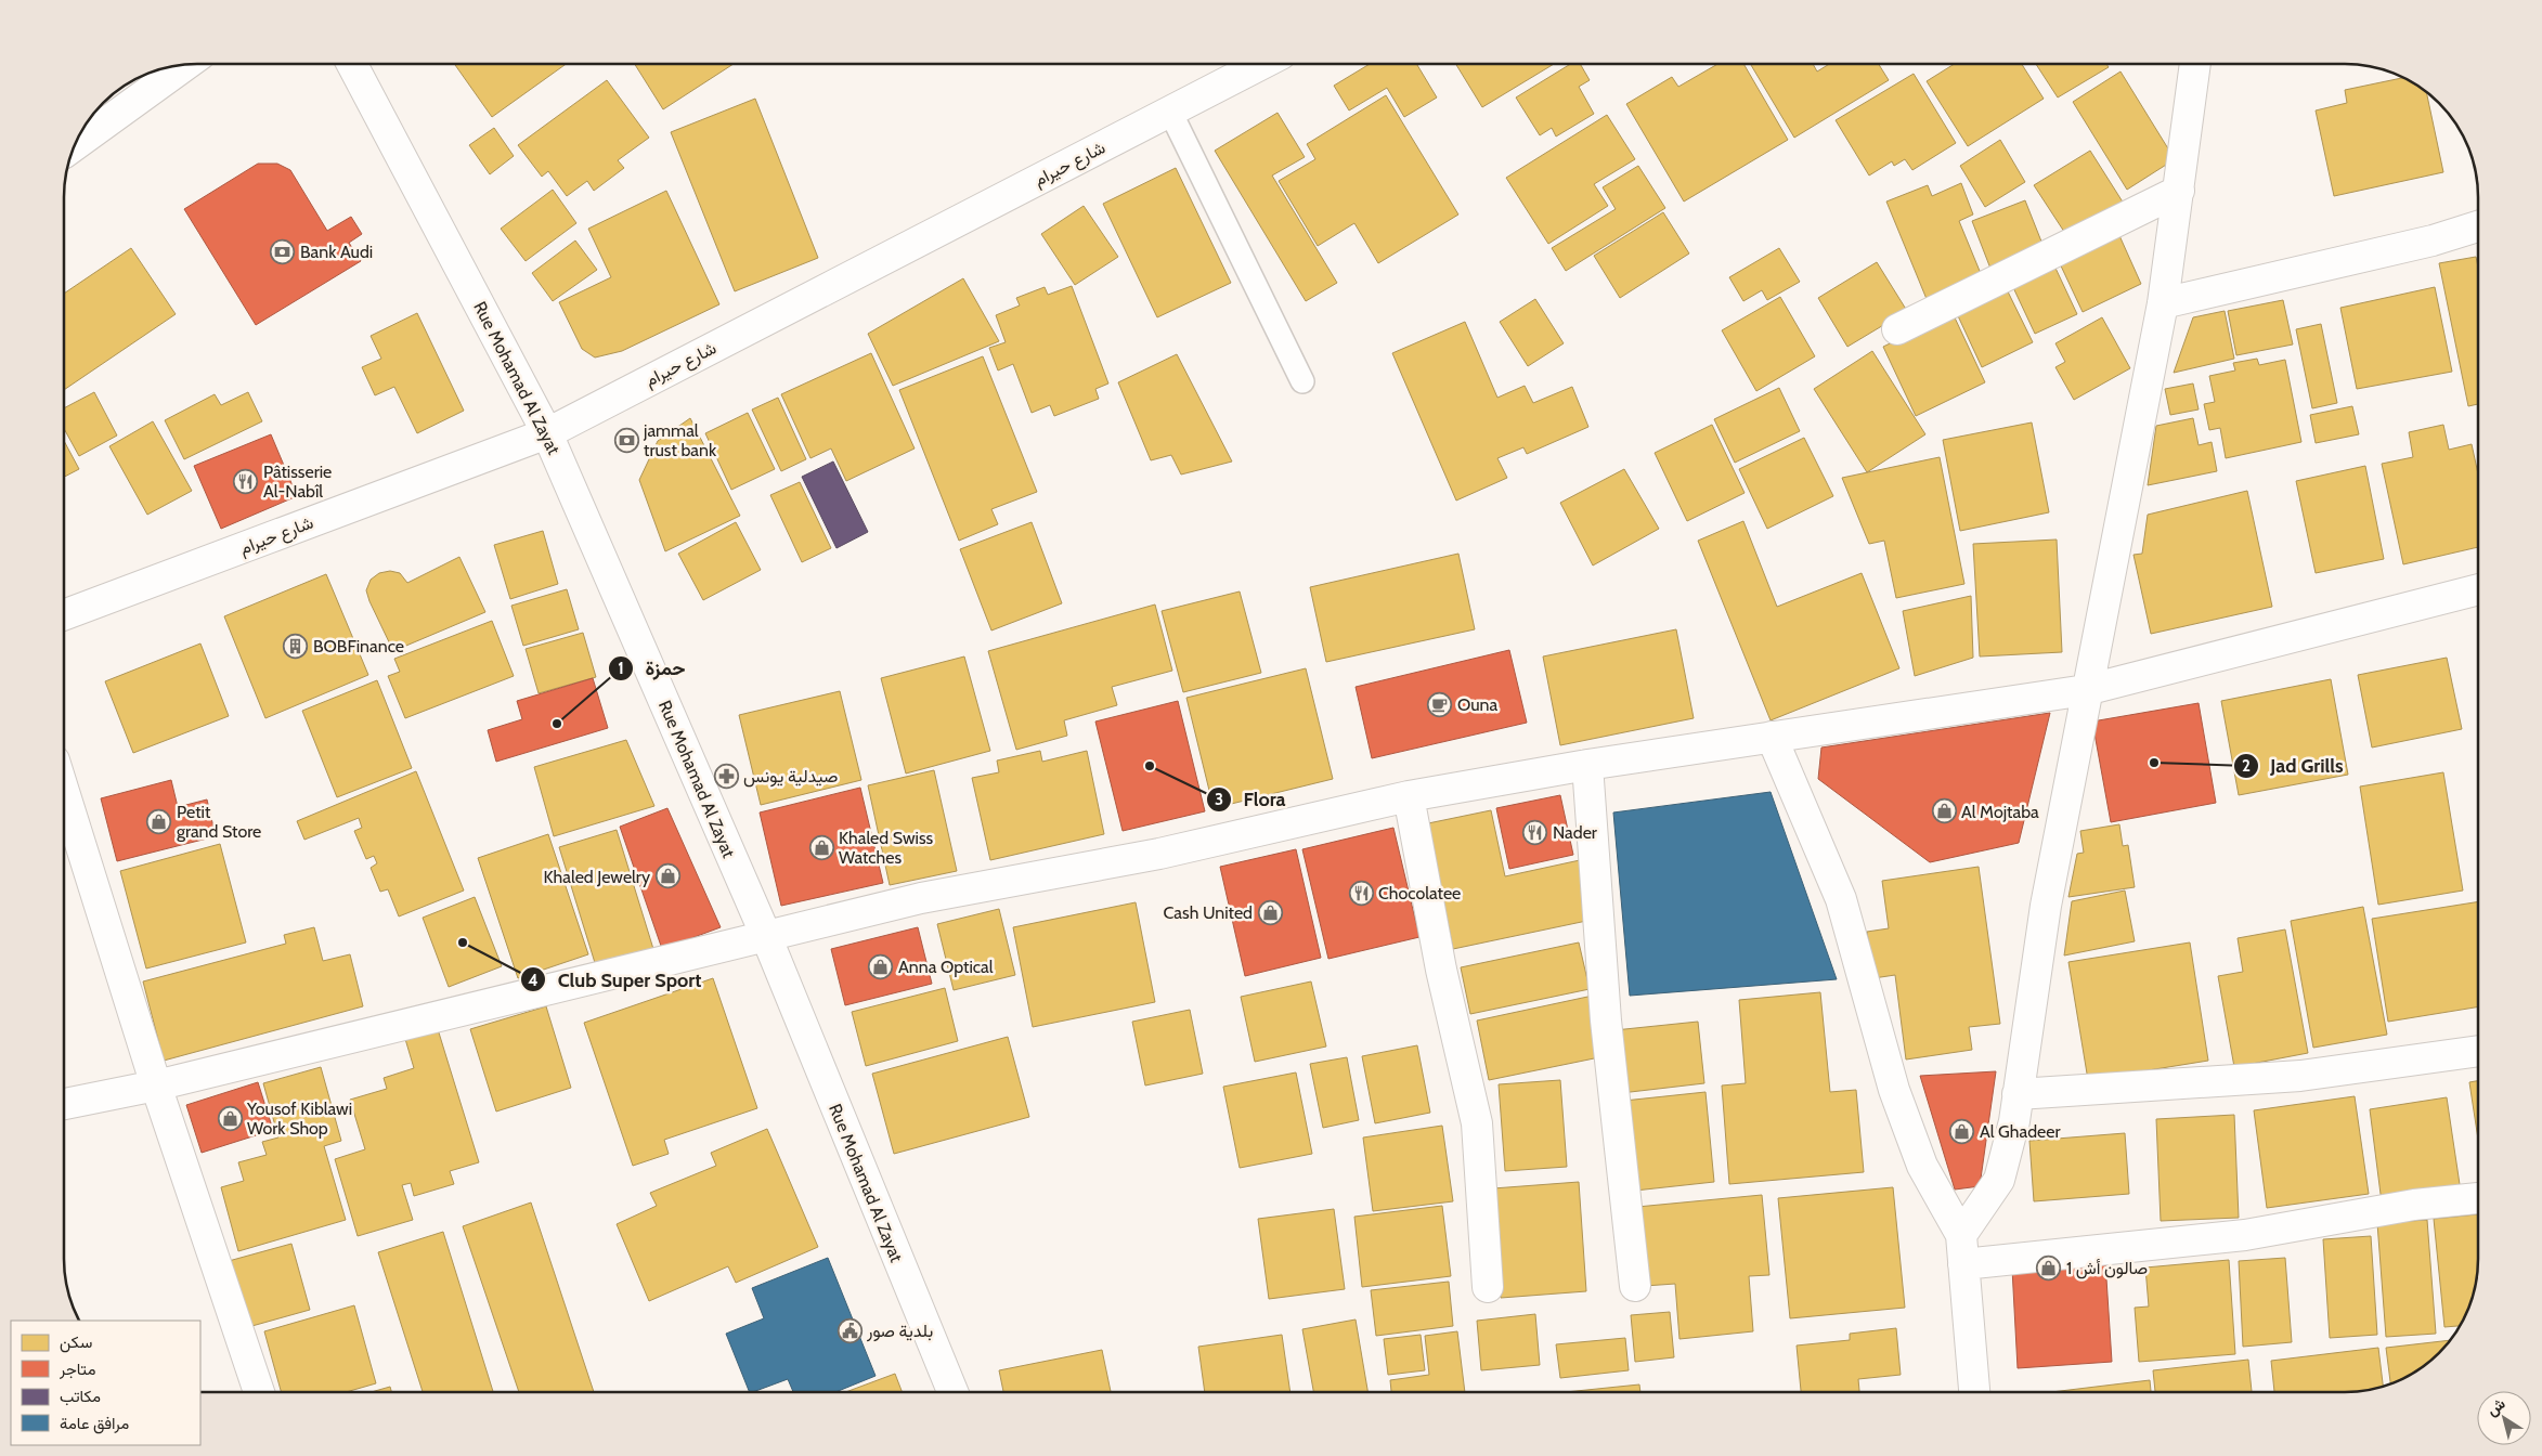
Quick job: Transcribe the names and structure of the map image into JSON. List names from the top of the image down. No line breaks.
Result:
{"streets":{"street":["شارع حيرام","Rue Mohamad Al Zayat"]},"crossings":[["شارع حيرام","Rue Mohamad Al Zayat"]],"places":{"bank":["Bank Audi","jammal trust bank"],"restaurant":["Pâtisserie Al-Nabîl","Nader","Chocolatee"],"building":["BOBFinance"],"cafe":["Ouna"],"other":["حمزة","Jad Grills","Flora","Club Super Sport"],"pharmacy":["صيدلية يونس"],"shop":["Al Mojtaba","Petit grand Store","Khaled Swiss Watches","Khaled Jewelry","Cash United","Anna Optical","Yousof Kiblawi Work Shop","Al Ghadeer","صالون أش 1"],"public building":["بلدية صور"]},"legend":["سكن","متاجر","مكاتب","مرافق عامة"],"north":"top left"}
